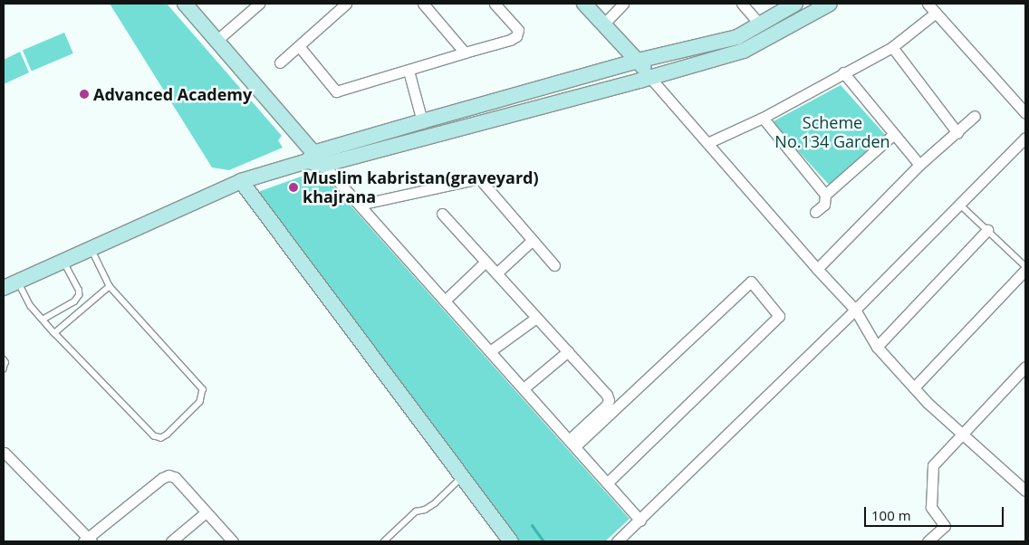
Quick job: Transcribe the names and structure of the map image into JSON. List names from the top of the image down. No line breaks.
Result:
{"parks":["Scheme No.134 Garden"],"places":["Advanced Academy","Muslim kabristan(graveyard) khajrana"],"scale_bar":"100 m"}
